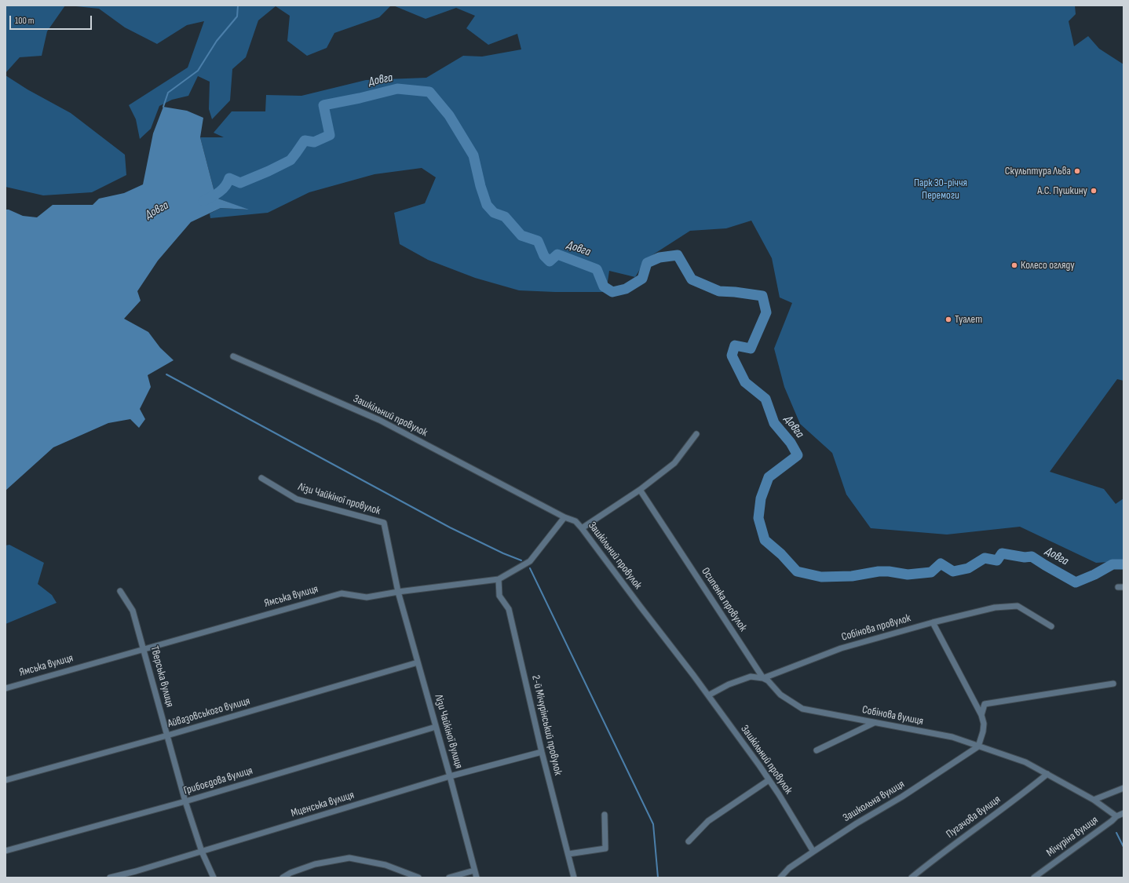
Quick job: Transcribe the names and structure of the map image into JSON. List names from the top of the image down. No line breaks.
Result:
{"streets":{"street":["Зашкільний провулок","Лізи Чайкіної провулок","Ямська вулиця","Осипенка провулок","Собінова провулок","Тверська вулиця","Айвазовського вулиця","Собінова вулиця","2-й Мічурінський провулок","Лізи Чайкіної вулиця","Грибоєдова вулиця","Зашкольна вулиця","Мценська вулиця","Пугачова вулиця","Мічуріна вулиця"]},"crossings":[["Зашкільний провулок","Ямська вулиця"],["Зашкільний провулок","Собінова провулок"],["Зашкільний провулок","Зашкольна вулиця"],["Лізи Чайкіної провулок","Ямська вулиця"],["Лізи Чайкіної провулок","Лізи Чайкіної вулиця"],["Ямська вулиця","Тверська вулиця"],["Ямська вулиця","2-й Мічурінський провулок"],["Ямська вулиця","Лізи Чайкіної вулиця"],["Осипенка провулок","Собінова провулок"],["Осипенка провулок","Собінова вулиця"],["Тверська вулиця","Айвазовського вулиця"],["Тверська вулиця","Грибоєдова вулиця"],["Тверська вулиця","Мценська вулиця"],["Айвазовського вулиця","Лізи Чайкіної вулиця"],["Собінова вулиця","Зашкольна вулиця"],["2-й Мічурінський провулок","Мценська вулиця"],["Лізи Чайкіної вулиця","Грибоєдова вулиця"],["Лізи Чайкіної вулиця","Мценська вулиця"]],"water":["Довга"],"parks":["Парк 30-річчя Перемоги"],"places":["Скульптура Льва","А.С. Пушкину","Колесо огляду","Туалет"],"scale_bar":"100 m"}
